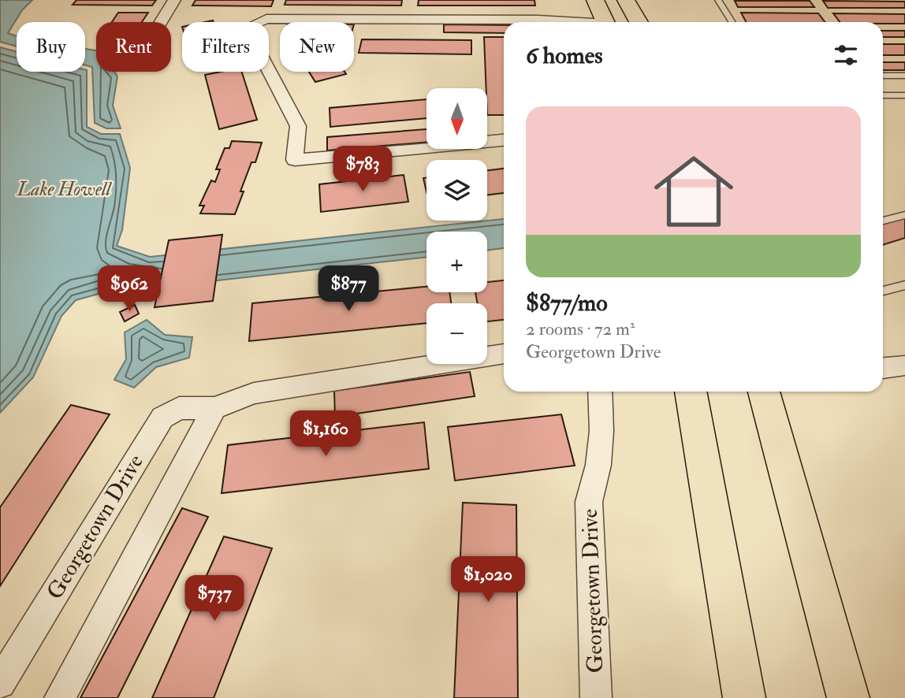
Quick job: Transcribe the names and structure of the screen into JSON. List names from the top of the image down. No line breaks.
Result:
{"streets":{"street":["Georgetown Drive"]},"water":["Lake Howell"],"north":"bottom","page":{"chip":["Buy","Rent","Filters","New"],"heading":"6 homes","map_buttons":["+","−"],"list":[{"name":"$877/mo","note":"2 rooms · 72 m² · Georgetown Drive"}],"price":["$783","$962","$877","$1,160","$1,020","$737"]}}
